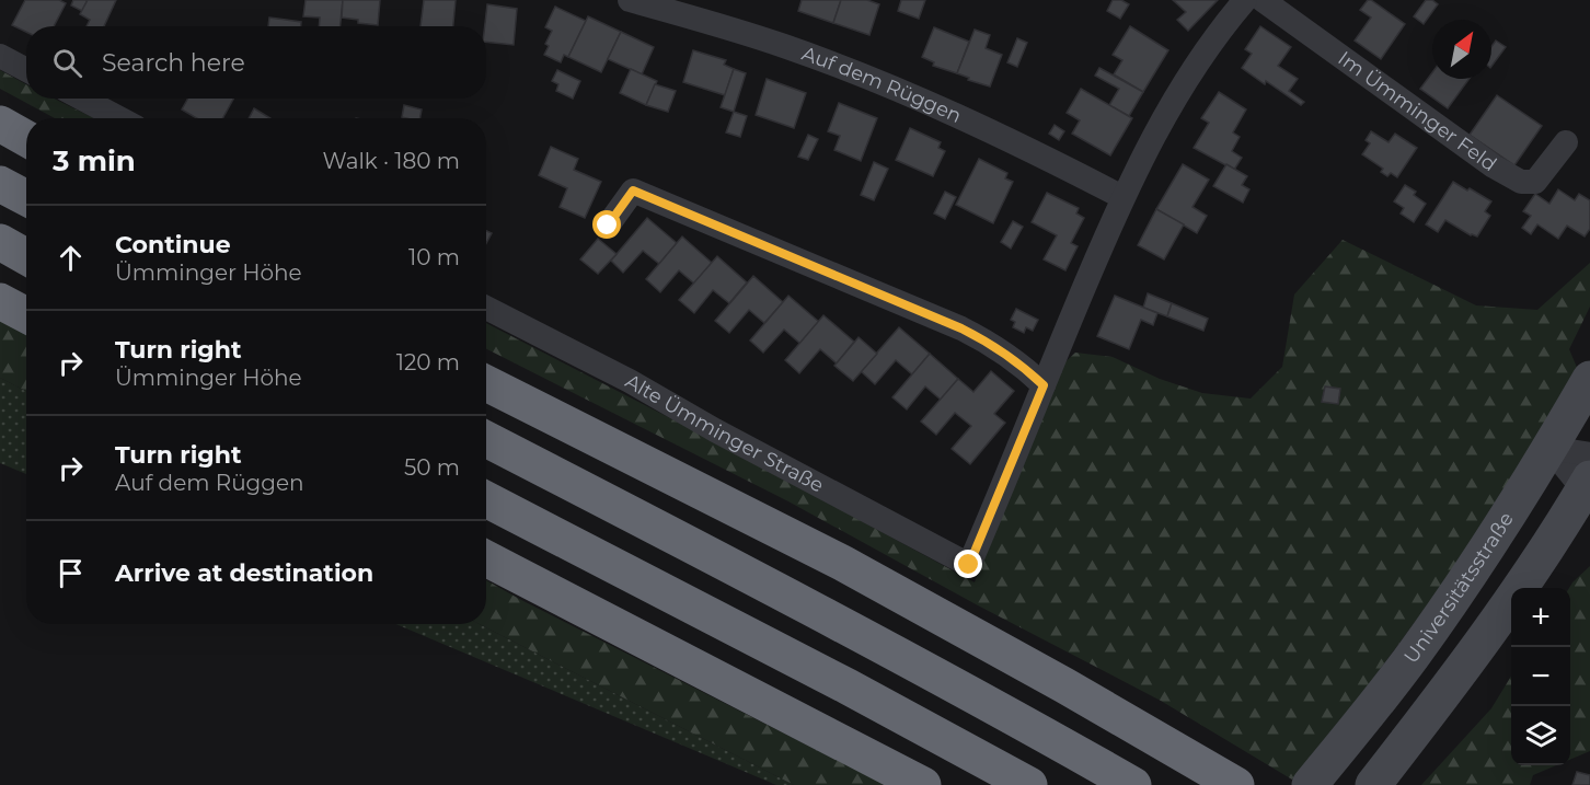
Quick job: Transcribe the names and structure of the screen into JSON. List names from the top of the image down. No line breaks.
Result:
{"streets":{"main road":["Universitätsstraße"],"street":["Auf dem Rüggen","Im Ümminger Feld","Alte Ümminger Straße"]},"north":"top right","page":{"search":"Search here","heading":["3 min","Walk · 180 m"],"list":[["Continue","Ümminger Höhe","10 m"],["Turn right","Ümminger Höhe","120 m"],["Turn right","Auf dem Rüggen","50 m"],"Arrive at destination"],"map_buttons":["+","−"]}}
